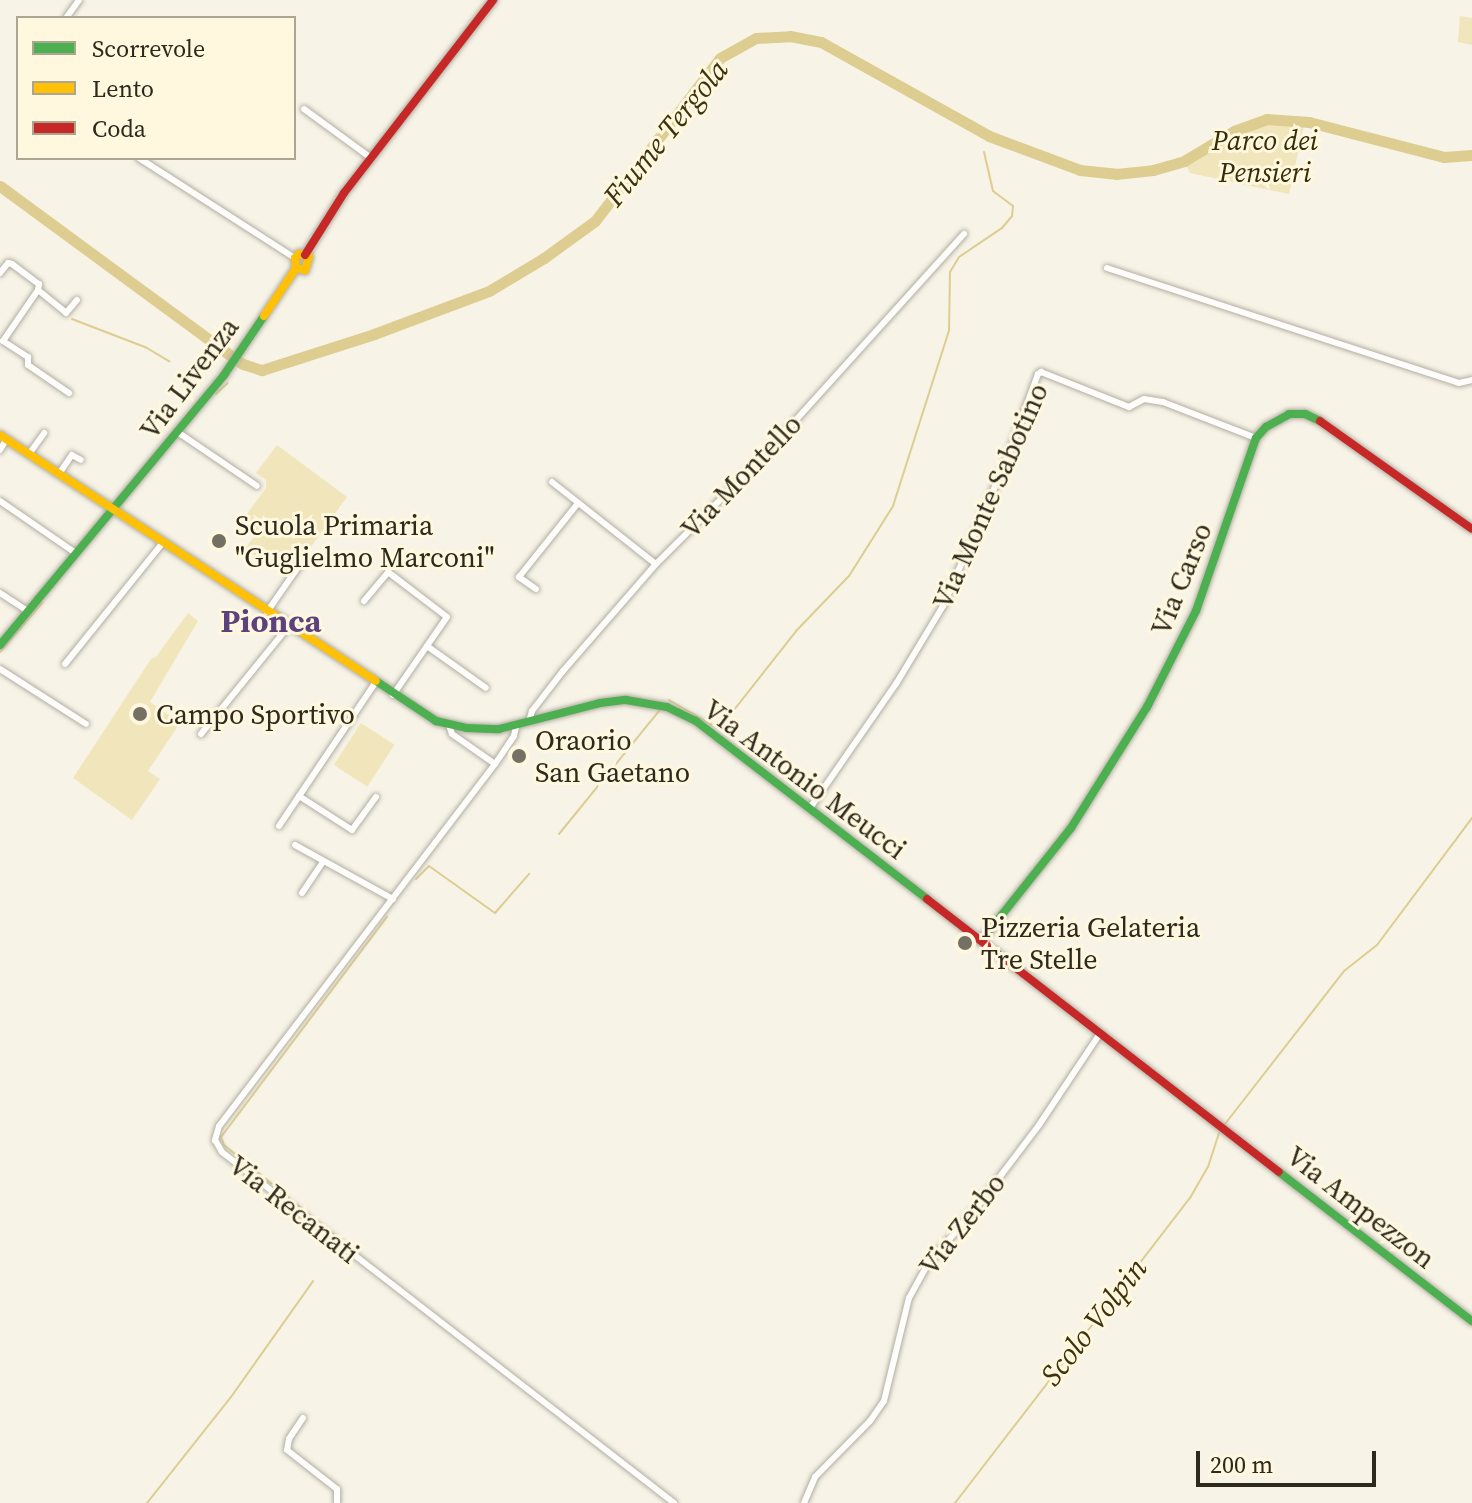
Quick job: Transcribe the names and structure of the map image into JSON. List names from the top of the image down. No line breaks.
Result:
{"streets":{"main road":["Via Livenza","Via Carso","Via Antonio Meucci","Via Ampezzon"],"street":["Via Montello","Via Monte Sabotino","Via Recanati","Via Zerbo"]},"crossings":[["Via Livenza","Via Antonio Meucci"],["Via Montello","Via Antonio Meucci"],["Via Monte Sabotino","Via Carso"],["Via Monte Sabotino","Via Antonio Meucci"],["Via Carso","Via Antonio Meucci"],["Via Antonio Meucci","Via Ampezzon"],["Via Antonio Meucci","Via Recanati"],["Via Antonio Meucci","Via Zerbo"]],"districts":["Pionca"],"water":["Fiume Tergola","Scolo Volpin"],"parks":["Parco dei Pensieri"],"places":["Scuola Primaria \"Guglielmo Marconi\"","Campo Sportivo","Oraorio San Gaetano","Pizzeria Gelateria Tre Stelle"],"legend":["Scorrevole","Lento","Coda"],"scale_bar":"200 m"}
